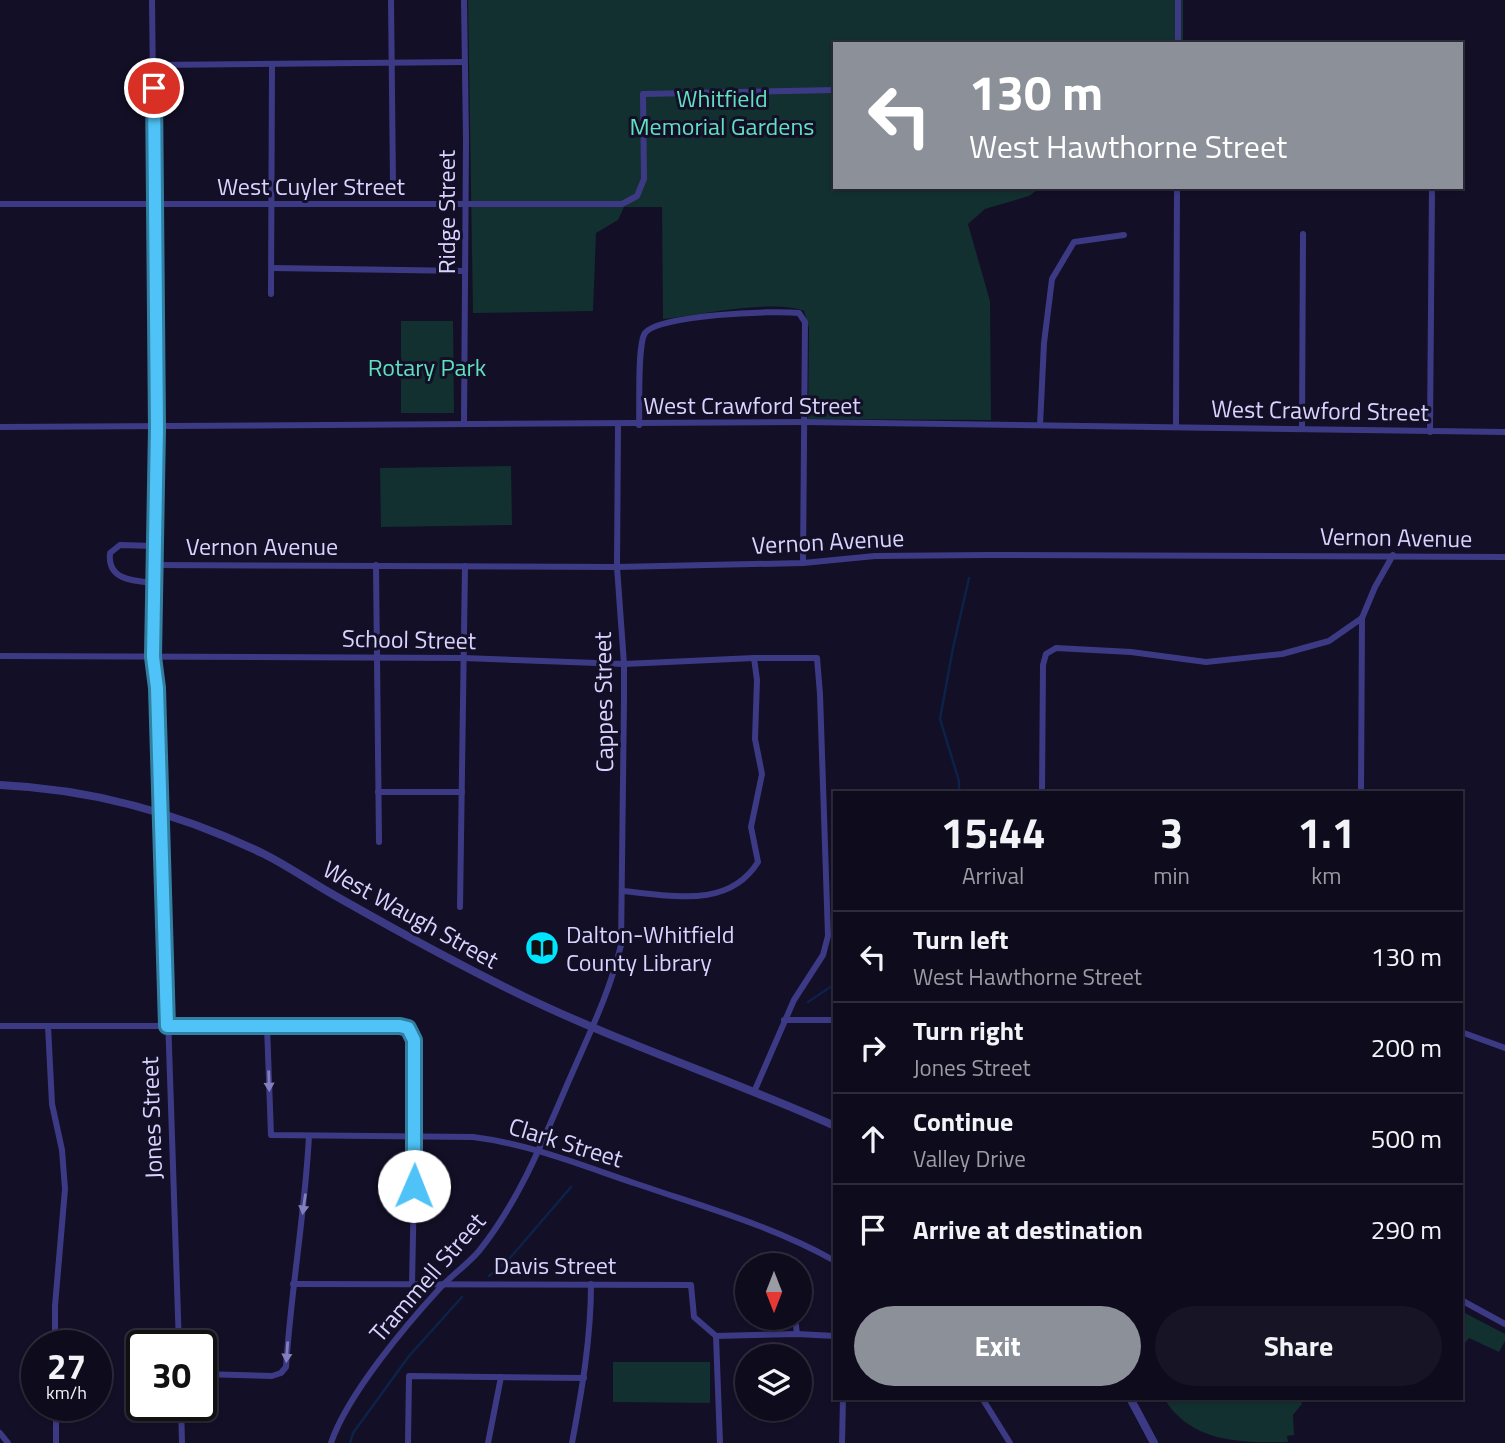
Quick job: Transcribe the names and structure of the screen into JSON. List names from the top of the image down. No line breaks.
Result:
{"streets":{"street":["West Cuyler Street","Ridge Street","West Crawford Street","Vernon Avenue","School Street","Cappes Street","West Waugh Street","Jones Street","Clark Street","Davis Street","Trammell Street"]},"crossings":[["West Cuyler Street","Ridge Street"],["West Cuyler Street","Jones Street"],["Ridge Street","West Crawford Street"],["West Crawford Street","Cappes Street"],["West Crawford Street","Jones Street"],["Vernon Avenue","Cappes Street"],["Vernon Avenue","Jones Street"],["School Street","Cappes Street"],["School Street","Jones Street"],["Cappes Street","Trammell Street"],["West Waugh Street","Jones Street"],["West Waugh Street","Trammell Street"],["Clark Street","Trammell Street"],["Davis Street","Trammell Street"]],"parks":["Whitfield Memorial Gardens","Rotary Park"],"places":{"library":["Dalton-Whitfield County Library"]},"north":"bottom","page":{"turn":["130 m","West Hawthorne Street"],"eta":["15:44","Arrival","3","min","1.1","km"],"list":[{"name":"Turn left","note":"West Hawthorne Street","value":"130 m"},{"name":"Turn right","note":"Jones Street","value":"200 m"},{"name":"Continue","note":"Valley Drive","value":"500 m"},{"name":"Arrive at destination","value":"290 m"}],"buttons":["Exit","Share"],"speed":"27 km/h","limit":"30"}}
